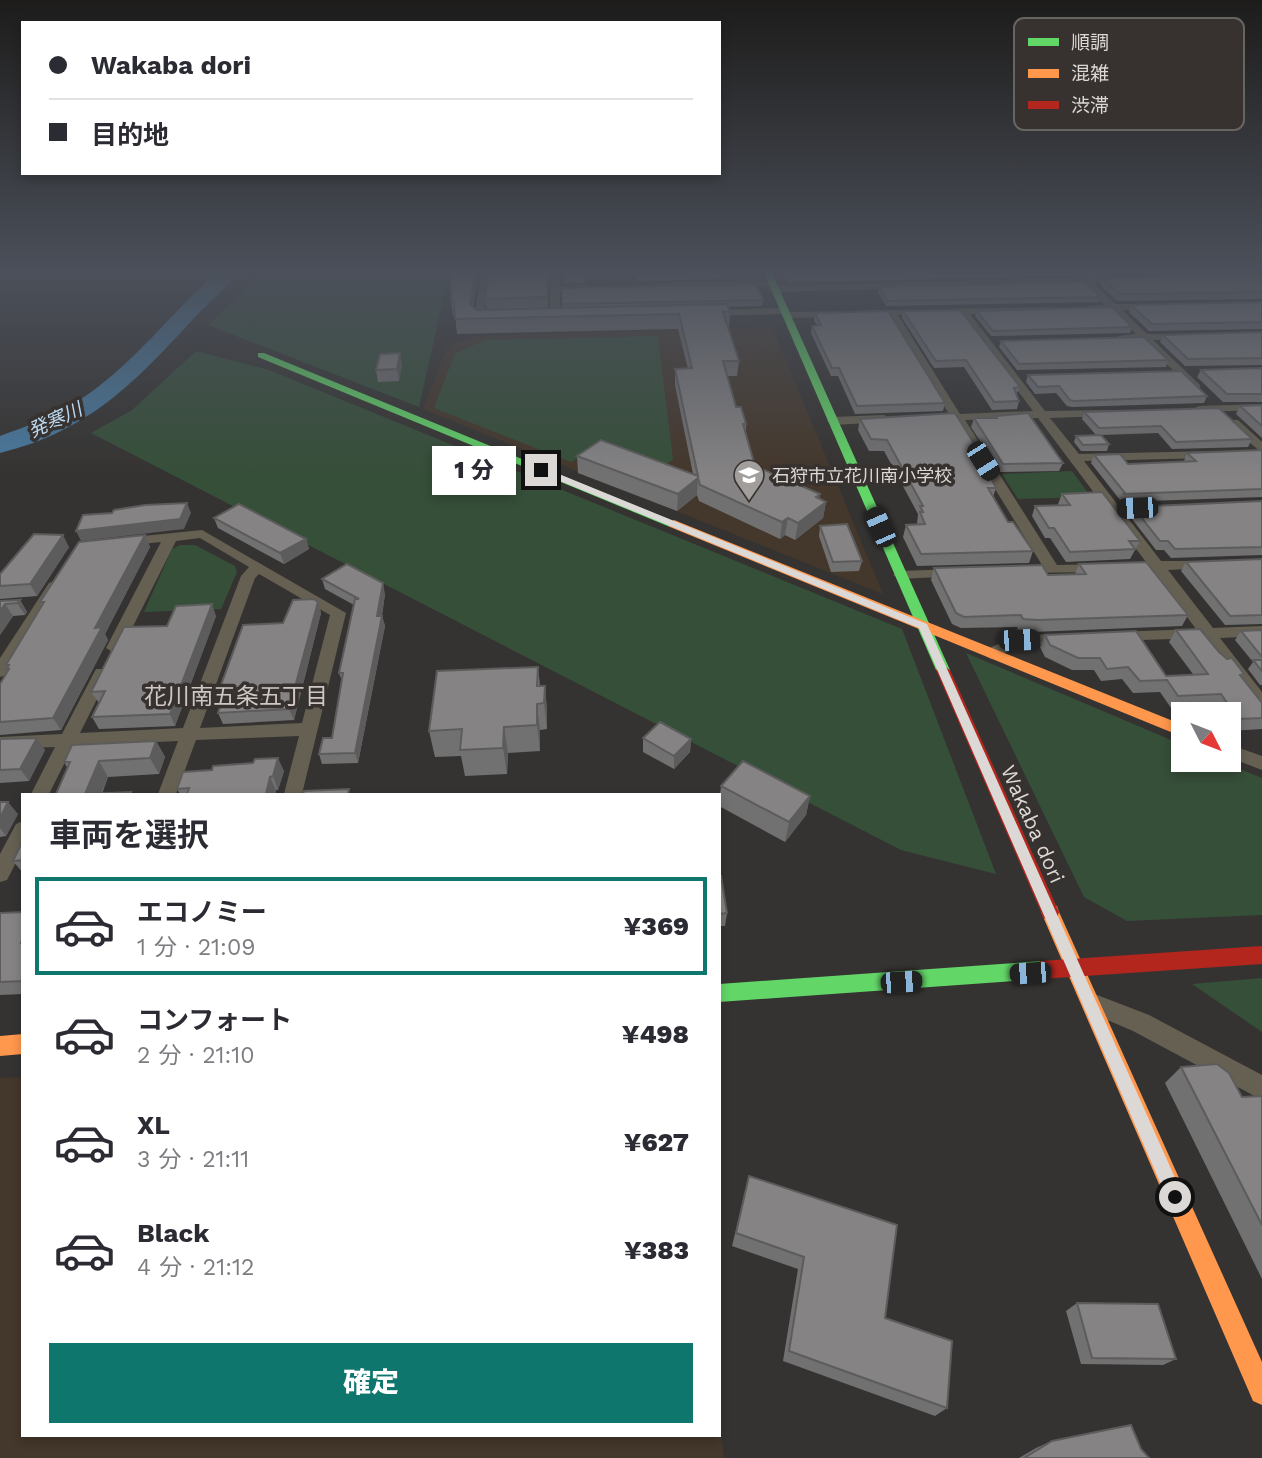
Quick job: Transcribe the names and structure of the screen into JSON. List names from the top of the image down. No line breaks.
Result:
{"streets":{"street":["Wakaba dori"]},"districts":["花川南五条五丁目"],"water":["発寒川"],"places":{"school or university":["石狩市立花川南小学校"]},"legend":["順調","混雑","渋滞"],"north":"bottom right","page":{"banner":["Wakaba dori","目的地"],"bubble":"1 分","heading":"車両を選択","list":[{"name":"エコノミー","note":"1 分 · 21:09","value":"¥369"},{"name":"コンフォート","note":"2 分 · 21:10","value":"¥498"},{"name":"XL","note":"3 分 · 21:11","value":"¥627"},{"name":"Black","note":"4 分 · 21:12","value":"¥383"}],"buttons":"確定"}}
